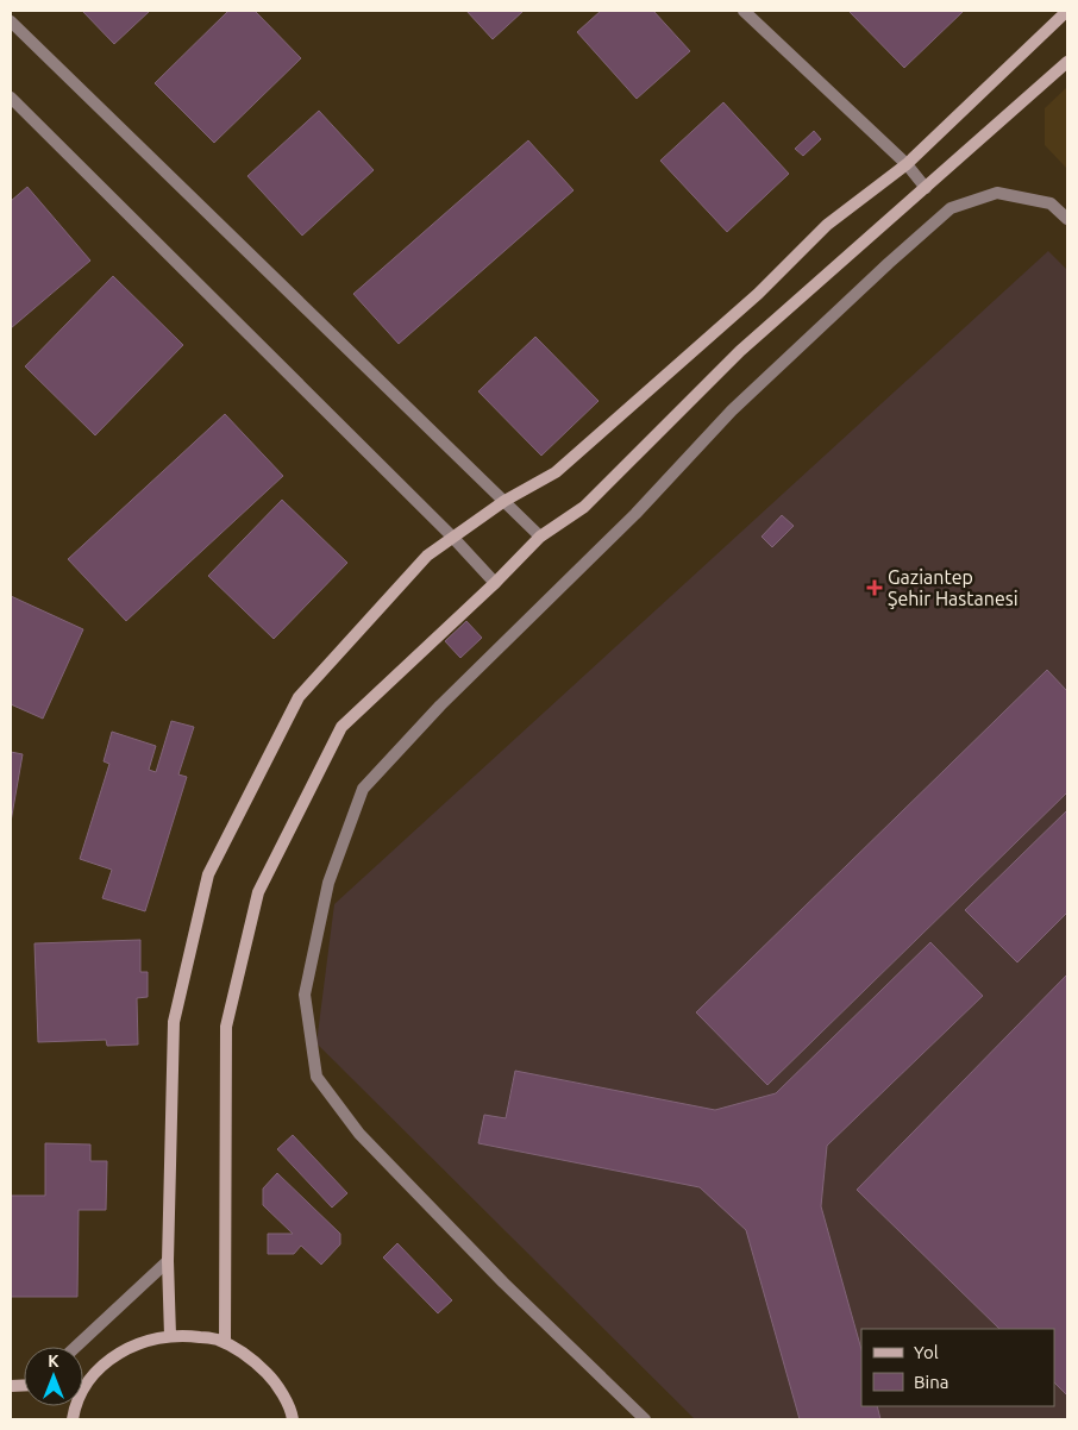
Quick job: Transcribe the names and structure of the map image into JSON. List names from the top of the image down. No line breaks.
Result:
{"places":{"health":["Gaziantep Şehir Hastanesi"]},"legend":["Yol","Bina"],"north":"top"}
